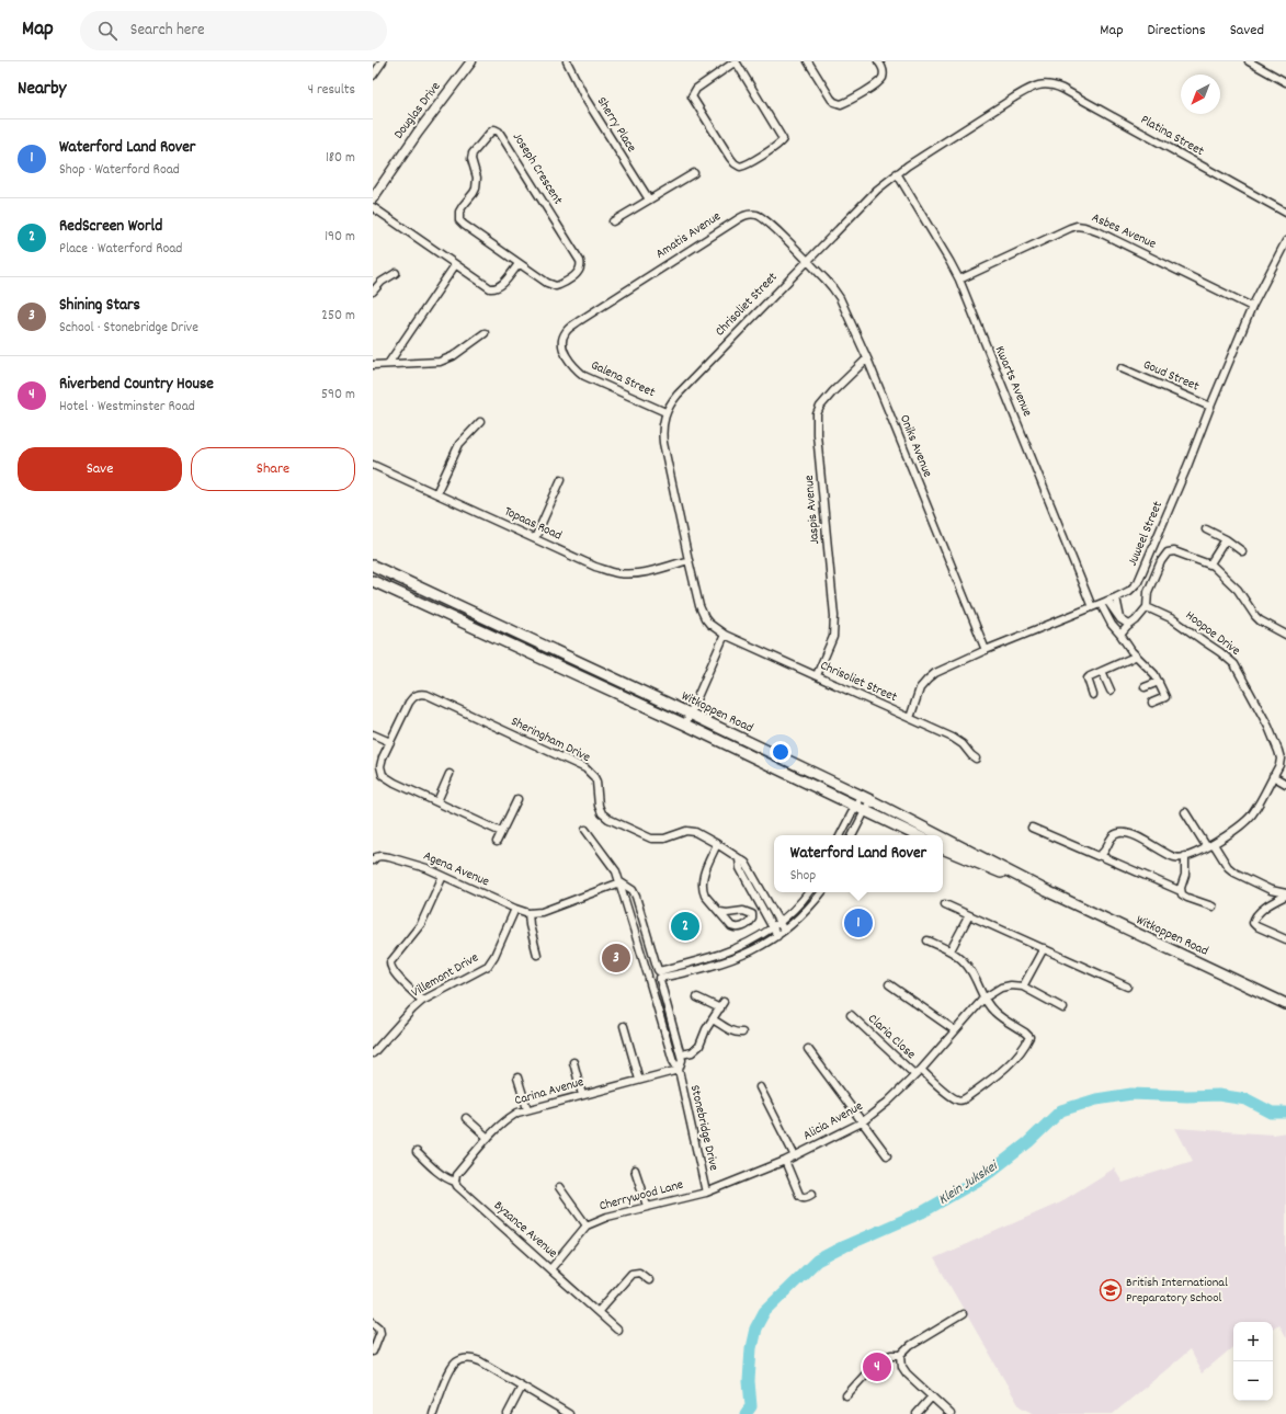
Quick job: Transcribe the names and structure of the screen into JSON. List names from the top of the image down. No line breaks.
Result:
{"streets":{"main road":["Witkoppen Road"],"street":["Douglas Drive","Sherry Place","Platina Street","Joseph Crescent","Asbes Avenue","Amatis Avenue","Chrisoliet Street","Goud Street","Galena Street","Kwarts Avenue","Oniks Avenue","Jaspis Avenue","Topaas Road","Juweel Street","Hoopoe Drive","Sheringham Drive","Agena Avenue","Villemont Drive","Claria Close","Carina Avenue","Alicia Avenue","Stonebridge Drive","Cherrywood Lane","Byzance Avenue"]},"crossings":[["Platina Street","Chrisoliet Street"],["Asbes Avenue","Kwarts Avenue"],["Asbes Avenue","Juweel Street"],["Amatis Avenue","Chrisoliet Street"],["Amatis Avenue","Galena Street"],["Amatis Avenue","Oniks Avenue"],["Chrisoliet Street","Galena Street"],["Chrisoliet Street","Kwarts Avenue"],["Chrisoliet Street","Oniks Avenue"],["Chrisoliet Street","Jaspis Avenue"],["Chrisoliet Street","Topaas Road"],["Chrisoliet Street","Juweel Street"],["Goud Street","Juweel Street"],["Kwarts Avenue","Juweel Street"],["Oniks Avenue","Jaspis Avenue"],["Oniks Avenue","Juweel Street"],["Agena Avenue","Villemont Drive"],["Agena Avenue","Stonebridge Drive"],["Claria Close","Alicia Avenue"],["Carina Avenue","Stonebridge Drive"],["Carina Avenue","Byzance Avenue"],["Alicia Avenue","Stonebridge Drive"],["Alicia Avenue","Cherrywood Lane"],["Stonebridge Drive","Cherrywood Lane"],["Cherrywood Lane","Byzance Avenue"]],"water":["Klein Jukskei"],"places":{"school or university":["British International Preparatory School"]},"north":"bottom left","page":{"header":"Map","search":"Search here","nav":["Map","Directions","Saved"],"heading":["Nearby","4 results"],"list":[{"mark":"1","name":"Waterford Land Rover","note":"Shop · Waterford Road","value":"180 m"},{"mark":"2","name":"RedScreen World","note":"Place · Waterford Road","value":"190 m"},{"mark":"3","name":"Shining Stars","note":"School · Stonebridge Drive","value":"250 m"},{"mark":"4","name":"Riverbend Country House","note":"Hotel · Westminster Road","value":"590 m"}],"buttons":["Save","Share"],"popup":["Waterford Land Rover","Shop"],"pins":["1","2","3","4"],"map_buttons":["+","−"]}}
